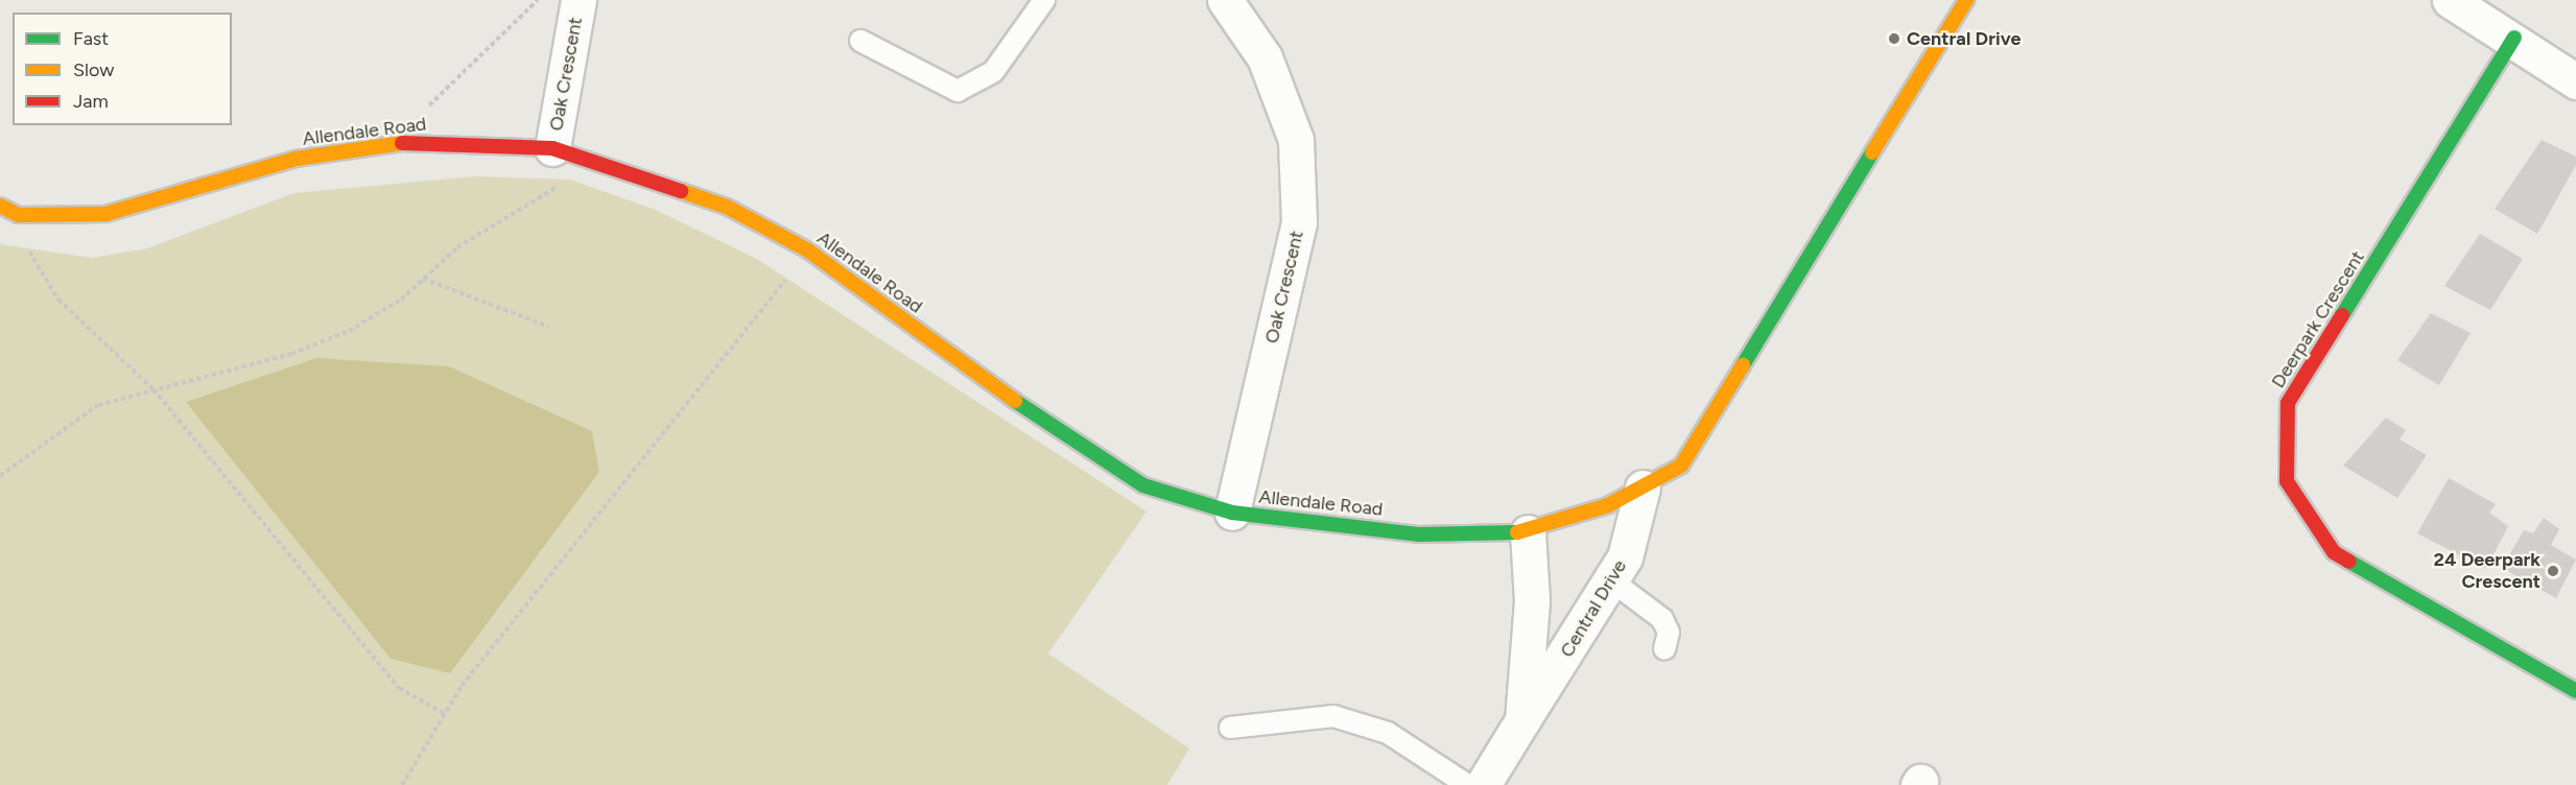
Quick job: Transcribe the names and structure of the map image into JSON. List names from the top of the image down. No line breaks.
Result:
{"streets":{"street":["Oak Crescent","Allendale Road","Deerpark Crescent","Central Drive"]},"crossings":[["Oak Crescent","Allendale Road"],["Allendale Road","Central Drive"]],"places":["Central Drive","24 Deerpark Crescent"],"legend":["Fast","Slow","Jam"]}
